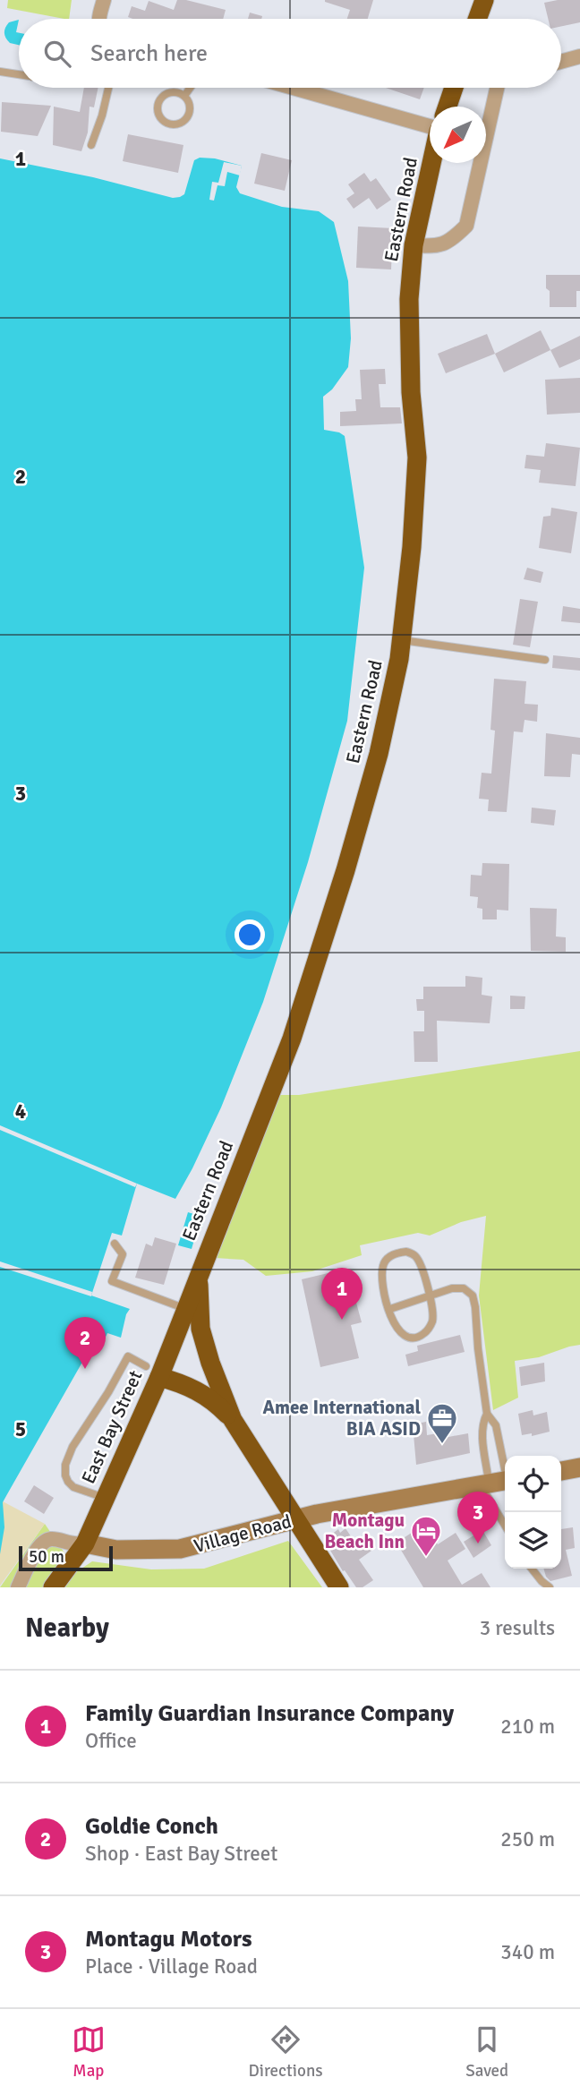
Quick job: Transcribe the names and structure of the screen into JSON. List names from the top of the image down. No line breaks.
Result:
{"streets":{"highway":["Eastern Road","East Bay Street"],"main road":["Village Road"]},"crossings":[["Eastern Road","East Bay Street"],["East Bay Street","Village Road"]],"places":{"office":["Amee International BIA ASID"],"hotel":["Montagu Beach Inn"]},"scale_bar":"50 m","north":"bottom left","page":{"search":"Search here","pins":["1","2","3"],"scale":"50 m","heading":["Nearby","3 results"],"list":[{"mark":"1","name":"Family Guardian Insurance Company","note":"Office","value":"210 m"},{"mark":"2","name":"Goldie Conch","note":"Shop · East Bay Street","value":"250 m"},{"mark":"3","name":"Montagu Motors","note":"Place · Village Road","value":"340 m"}],"nav":["Map","Directions","Saved"]},"grid":{"rows":["1","2","3","4","5"]}}
